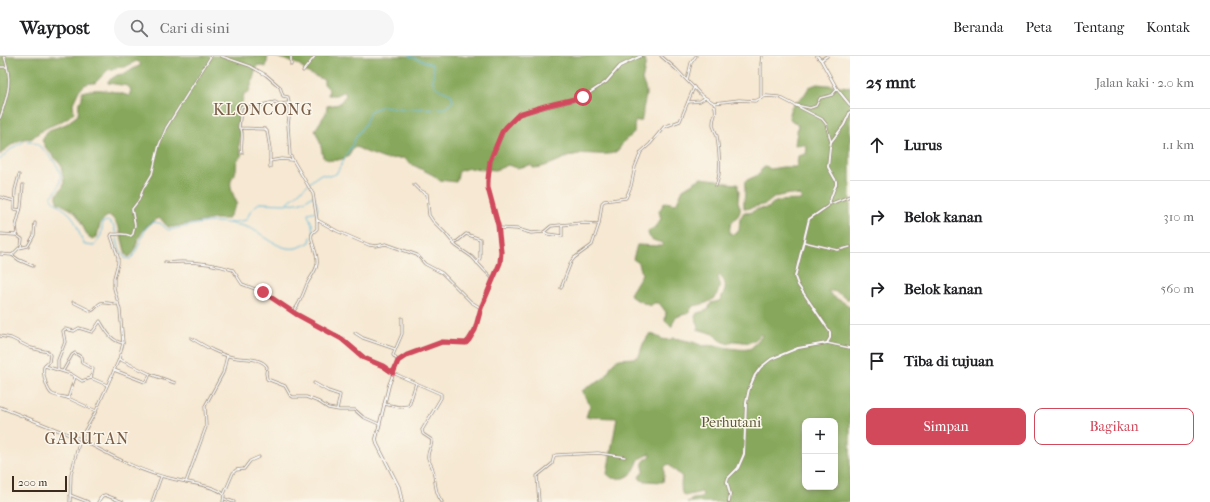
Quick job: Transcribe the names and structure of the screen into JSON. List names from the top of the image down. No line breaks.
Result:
{"districts":["KLONCONG","GARUTAN"],"parks":["Perhutani"],"scale_bar":"200 m","page":{"header":"Waypost","search":"Cari di sini","nav":["Beranda","Peta","Tentang","Kontak"],"heading":["25 mnt","Jalan kaki · 2.0 km"],"list":[["Lurus","1.1 km"],["Belok kanan","310 m"],["Belok kanan","560 m"],"Tiba di tujuan"],"buttons":["Simpan","Bagikan"],"map_buttons":["+","−"],"scale":"200 m"}}
